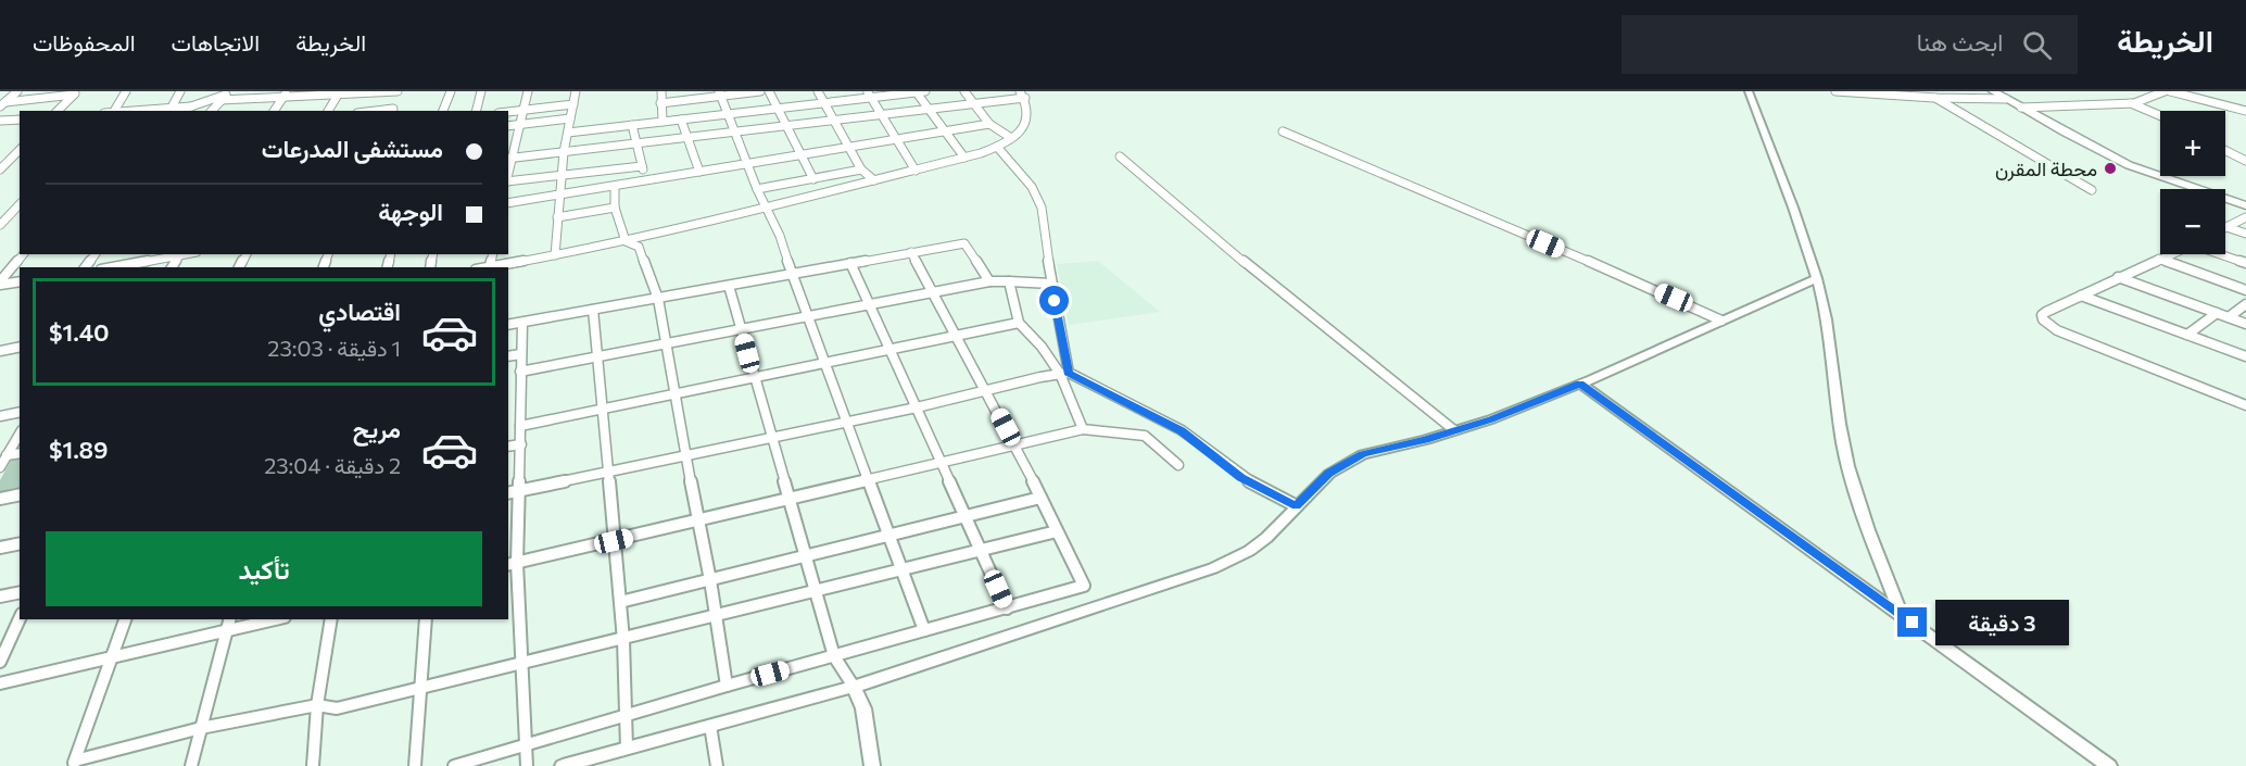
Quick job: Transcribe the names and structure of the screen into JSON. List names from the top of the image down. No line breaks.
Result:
{"places":["محطة المقرن"],"page":{"header":"الخريطة","search":"ابحث هنا","nav":["الخريطة","الاتجاهات","المحفوظات"],"map_buttons":["+","−"],"banner":["مستشفى المدرعات","الوجهة"],"list":[{"name":"اقتصادي","note":"1 دقيقة · 23:03","value":"$1.40"},{"name":"مريح","note":"2 دقيقة · 23:04","value":"$1.89"}],"buttons":"تأكيد","bubble":"3 دقيقة"}}
